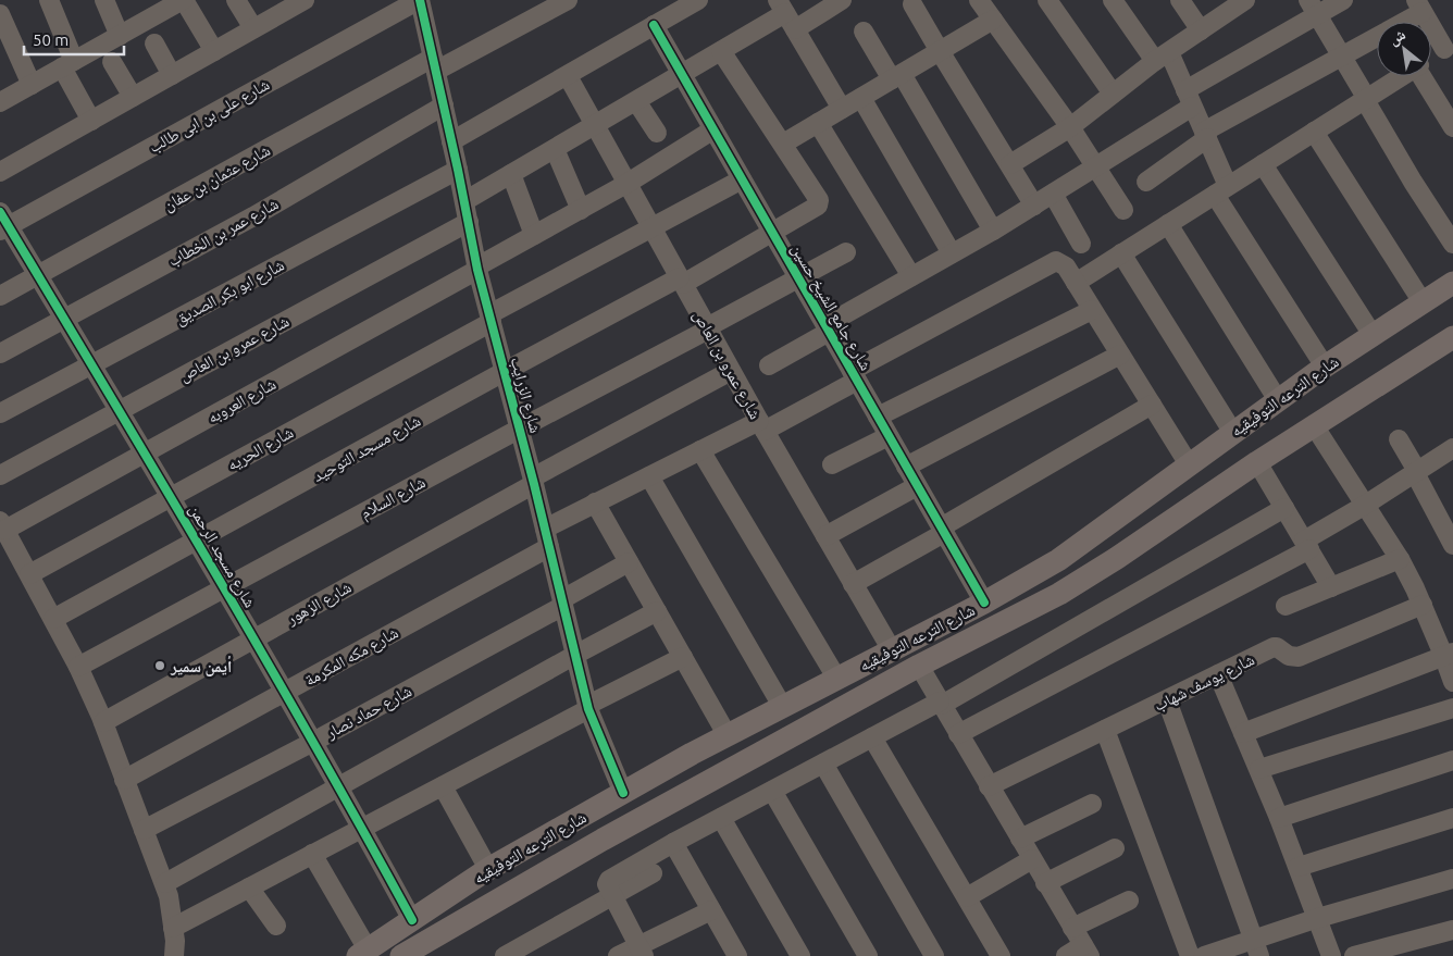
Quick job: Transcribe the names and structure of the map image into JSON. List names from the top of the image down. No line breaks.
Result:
{"streets":{"main road":["شارع الترعه التوفيقيه"],"street":["شارع على بن ابى طالب","شارع عثمان بن عفان","شارع عمر بن الخطاب","شارع ابو بكر الصديق","شارع جامع الشيخ حسين","شارع عمرو بن العاص","شارع الزرايب","شارع العروبه","شارع الحريه","شارع مسجد التوحيد","شارع السلام","شارع مسجد الرحمن","شارع الزهور","شارع مكه المكرمة","شارع يوسف شهاب","شارع حماد نصار"]},"crossings":[["شارع على بن ابى طالب","شارع الزرايب"],["شارع على بن ابى طالب","شارع مسجد الرحمن"],["شارع عثمان بن عفان","شارع الزرايب"],["شارع عثمان بن عفان","شارع مسجد الرحمن"],["شارع عمر بن الخطاب","شارع الزرايب"],["شارع عمر بن الخطاب","شارع مسجد الرحمن"],["شارع ابو بكر الصديق","شارع الزرايب"],["شارع ابو بكر الصديق","شارع مسجد الرحمن"],["شارع جامع الشيخ حسين","شارع الترعه التوفيقيه"],["شارع جامع الشيخ حسين","شارع العروبه"],["شارع جامع الشيخ حسين","شارع الحريه"],["شارع جامع الشيخ حسين","شارع مسجد التوحيد"],["شارع جامع الشيخ حسين","شارع مكه المكرمة"],["شارع عمرو بن العاص","شارع الزرايب"],["شارع عمرو بن العاص","شارع الترعه التوفيقيه"],["شارع عمرو بن العاص","شارع العروبه"],["شارع عمرو بن العاص","شارع الحريه"],["شارع عمرو بن العاص","شارع مسجد التوحيد"],["شارع عمرو بن العاص","شارع السلام"],["شارع عمرو بن العاص","شارع مسجد الرحمن"],["شارع عمرو بن العاص","شارع الزهور"],["شارع عمرو بن العاص","شارع مكه المكرمة"],["شارع الزرايب","شارع الترعه التوفيقيه"],["شارع الزرايب","شارع العروبه"],["شارع الزرايب","شارع الحريه"],["شارع الزرايب","شارع مسجد التوحيد"],["شارع الزرايب","شارع السلام"],["شارع الزرايب","شارع الزهور"],["شارع الزرايب","شارع مكه المكرمة"],["شارع الزرايب","شارع حماد نصار"],["شارع الترعه التوفيقيه","شارع مسجد الرحمن"],["شارع العروبه","شارع مسجد الرحمن"],["شارع الحريه","شارع مسجد الرحمن"],["شارع مسجد التوحيد","شارع مسجد الرحمن"],["شارع السلام","شارع مسجد الرحمن"],["شارع مسجد الرحمن","شارع الزهور"],["شارع مسجد الرحمن","شارع مكه المكرمة"],["شارع مسجد الرحمن","شارع حماد نصار"]],"places":["أيمن سمير"],"scale_bar":"50 m","north":"top left"}
